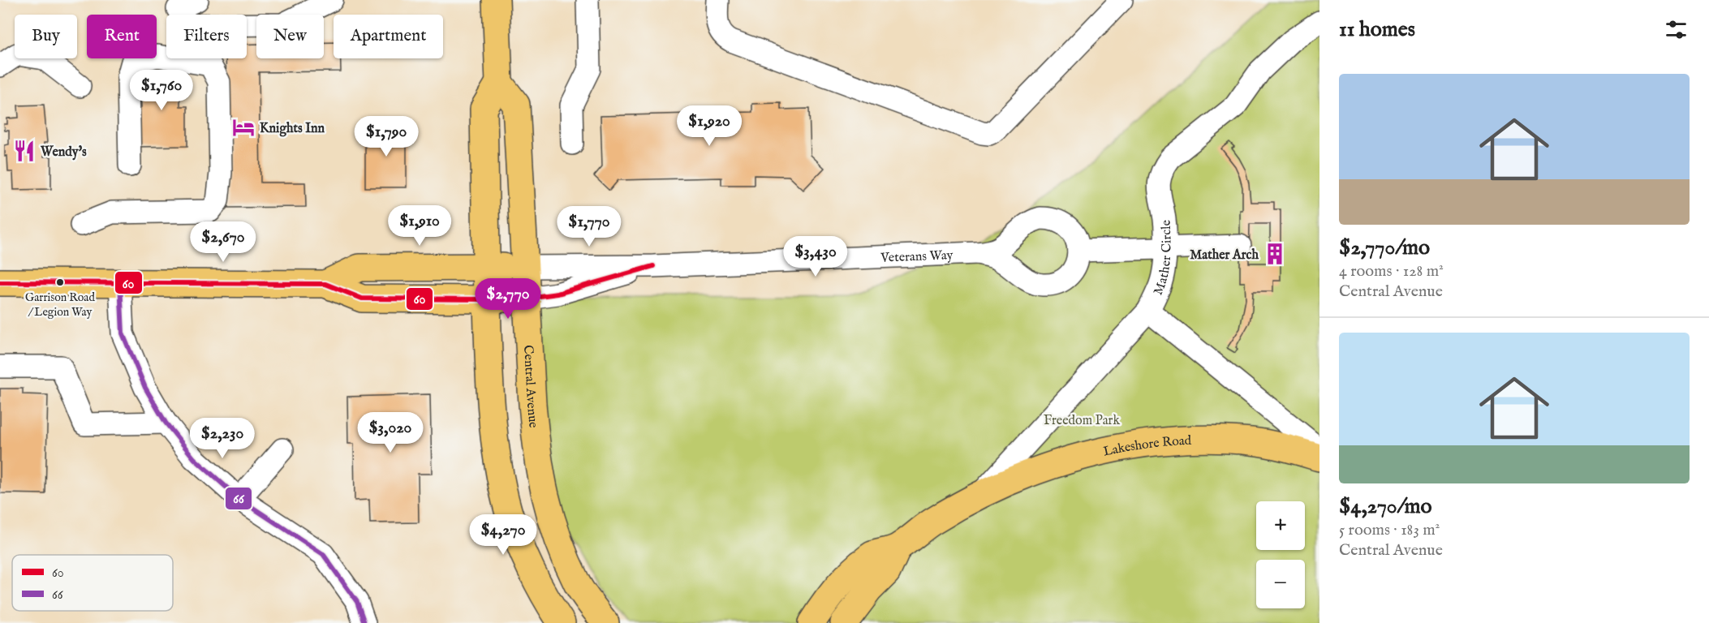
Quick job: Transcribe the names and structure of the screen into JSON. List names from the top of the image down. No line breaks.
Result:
{"streets":{"main road":["Central Avenue","Lakeshore Road"],"street":["Veterans Way","Mather Circle"]},"crossings":[["Veterans Way","Central Avenue"],["Mather Circle","Lakeshore Road"]],"parks":["Freedom Park"],"places":{"hotel":["Knights Inn"],"restaurant":["Wendy's"],"building":["Mather Arch"],"other":["Garrison Road / Legion Way"]},"lines":["transit line 60","transit line 66"],"legend":["60","66"],"page":{"heading":"11 homes","chip":["Buy","Rent","Filters","New","Apartment"],"list":[{"name":"$2,770/mo","note":"4 rooms · 128 m² · Central Avenue"},{"name":"$4,270/mo","note":"5 rooms · 183 m² · Central Avenue"}],"price":["$1,760","$1,920","$1,790","$1,910","$1,770","$2,670","$3,430","$2,770","$3,020","$2,230","$4,270"],"map_buttons":["+","−"]}}
